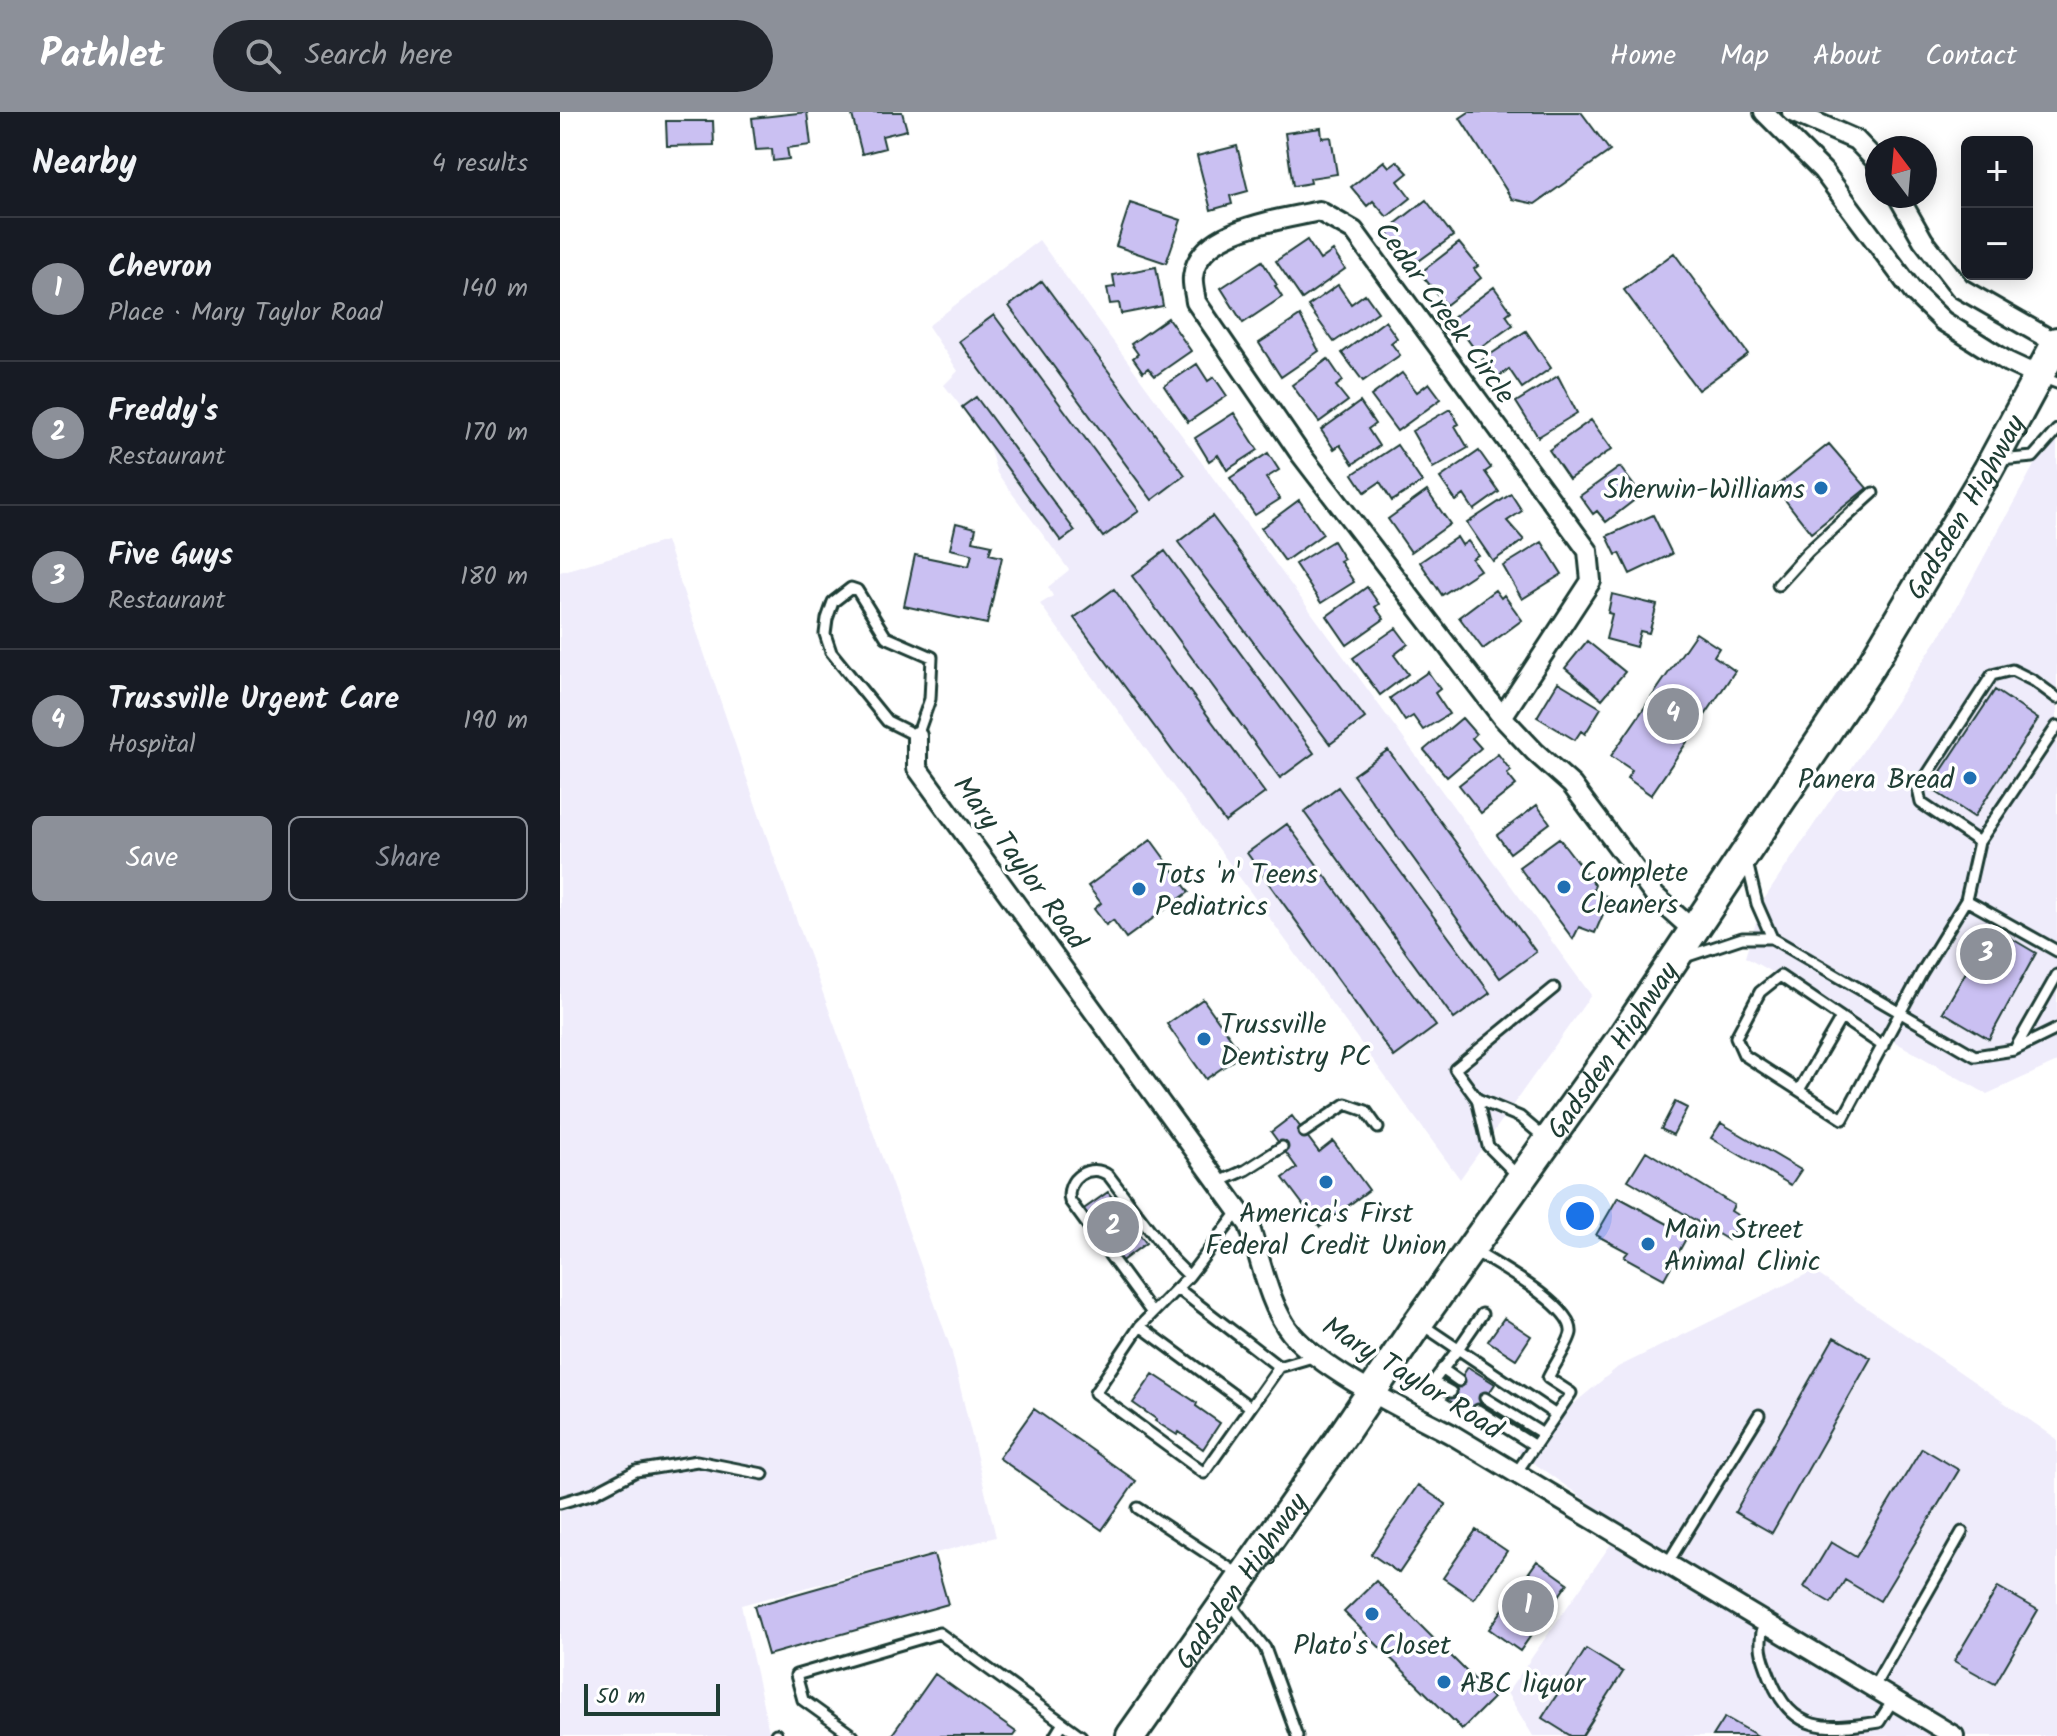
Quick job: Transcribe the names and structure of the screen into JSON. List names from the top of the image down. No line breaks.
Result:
{"streets":{"main road":["Gadsden Highway"],"street":["Cedar Creek Circle","Mary Taylor Road"]},"crossings":[["Cedar Creek Circle","Gadsden Highway"],["Gadsden Highway","Mary Taylor Road"]],"places":["Sherwin-Williams","Panera Bread","Complete Cleaners","Tots 'n' Teens Pediatrics","Trussville Dentistry PC","America's First Federal Credit Union","Main Street Animal Clinic","Plato's Closet","ABC liquor"],"scale_bar":"50 m","north":"top","page":{"header":"Pathlet","search":"Search here","nav":["Home","Map","About","Contact"],"heading":["Nearby","4 results"],"map_buttons":["+","−"],"list":[{"mark":"1","name":"Chevron","note":"Place · Mary Taylor Road","value":"140 m"},{"mark":"2","name":"Freddy's","note":"Restaurant","value":"170 m"},{"mark":"3","name":"Five Guys","note":"Restaurant","value":"180 m"},{"mark":"4","name":"Trussville Urgent Care","note":"Hospital","value":"190 m"}],"pins":["4","3","2","1"],"buttons":["Save","Share"],"scale":"50 m"}}
